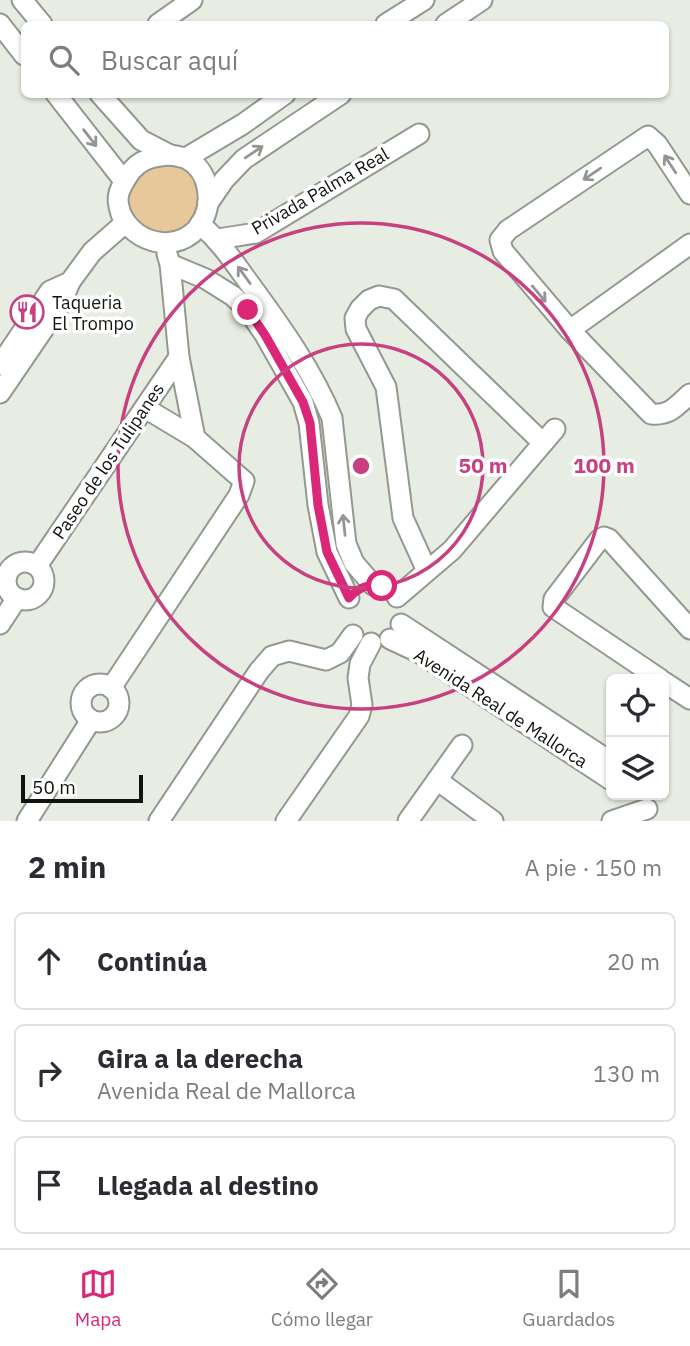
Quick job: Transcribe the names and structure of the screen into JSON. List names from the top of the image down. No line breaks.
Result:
{"streets":{"street":["Privada Palma Real","Paseo de los Tulipanes","Avenida Real de Mallorca"]},"places":{"restaurant":["Taqueria El Trompo"]},"scale_bar":"50 m","page":{"search":"Buscar aquí","scale":"50 m","heading":["2 min","A pie · 150 m"],"list":[["Continúa","20 m"],["Gira a la derecha","Avenida Real de Mallorca","130 m"],"Llegada al destino"],"nav":["Mapa","Cómo llegar","Guardados"]},"rings":["50 m","100 m"]}
